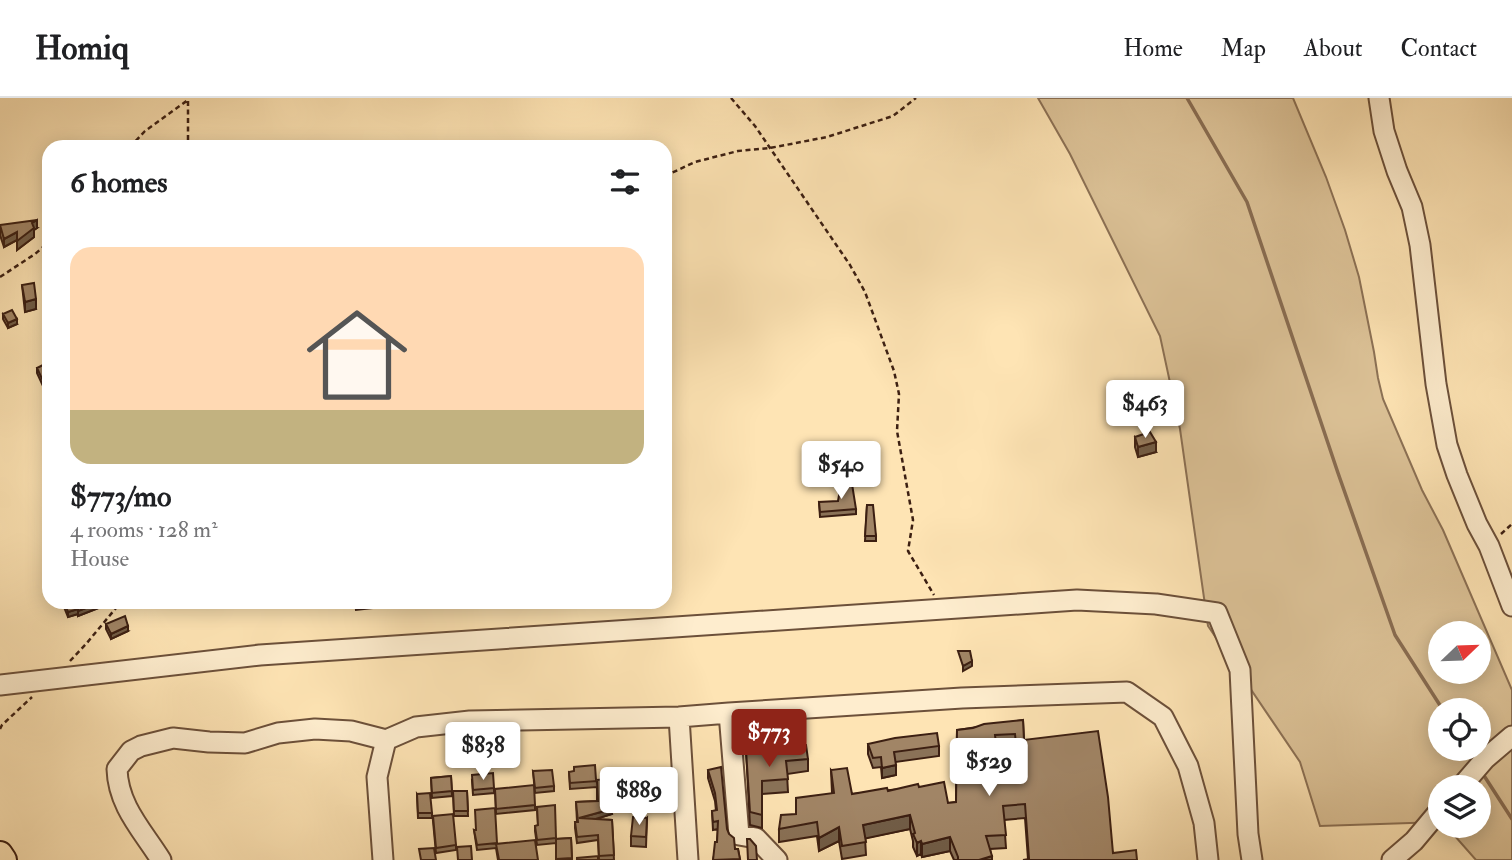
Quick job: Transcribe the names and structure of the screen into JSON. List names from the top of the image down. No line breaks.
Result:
{"north":"top right","page":{"header":"Homiq","nav":["Home","Map","About","Contact"],"heading":"6 homes","list":[{"name":"$773/mo","note":"4 rooms · 128 m² · House"}],"price":["$463","$540","$773","$838","$529","$889"]}}
